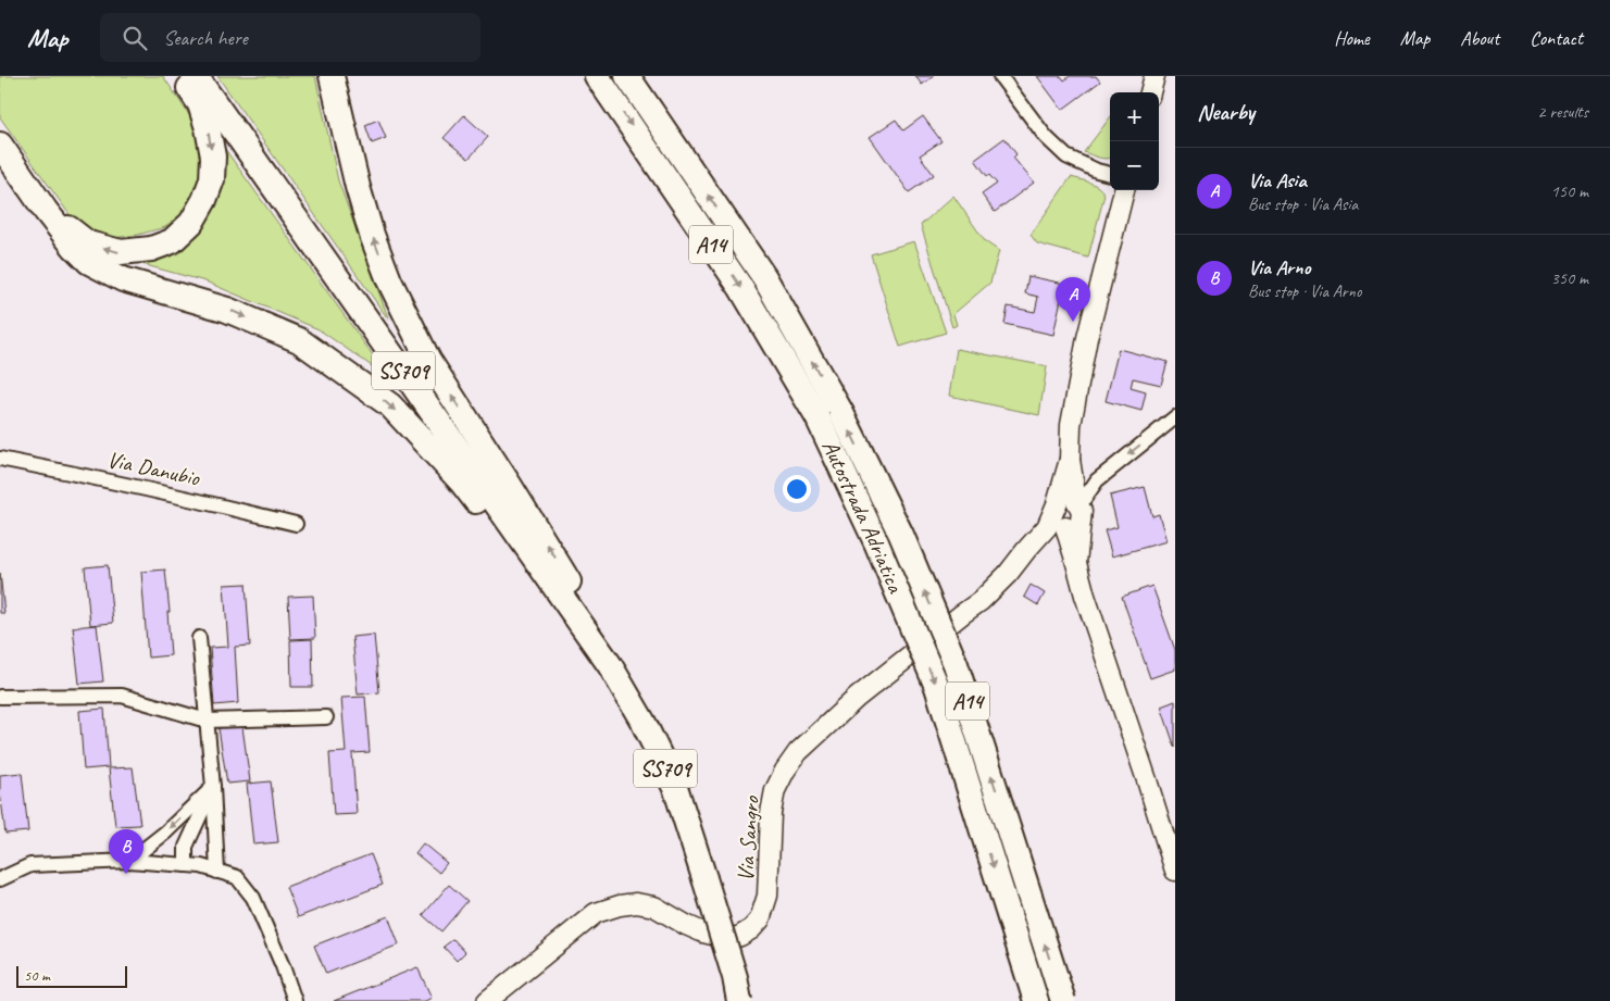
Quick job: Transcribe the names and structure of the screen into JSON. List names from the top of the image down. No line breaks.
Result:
{"streets":{"highway":["A14","SS709","Autostrada Adriatica"],"street":["Via Danubio","Via Sangro"]},"scale_bar":"50 m","page":{"header":"Map","search":"Search here","nav":["Home","Map","About","Contact"],"heading":["Nearby","2 results"],"map_buttons":["+","−"],"list":[{"mark":"A","name":"Via Asia","note":"Bus stop · Via Asia","value":"150 m"},{"mark":"B","name":"Via Arno","note":"Bus stop · Via Arno","value":"350 m"}],"pins":["A","B"],"scale":"50 m"}}
